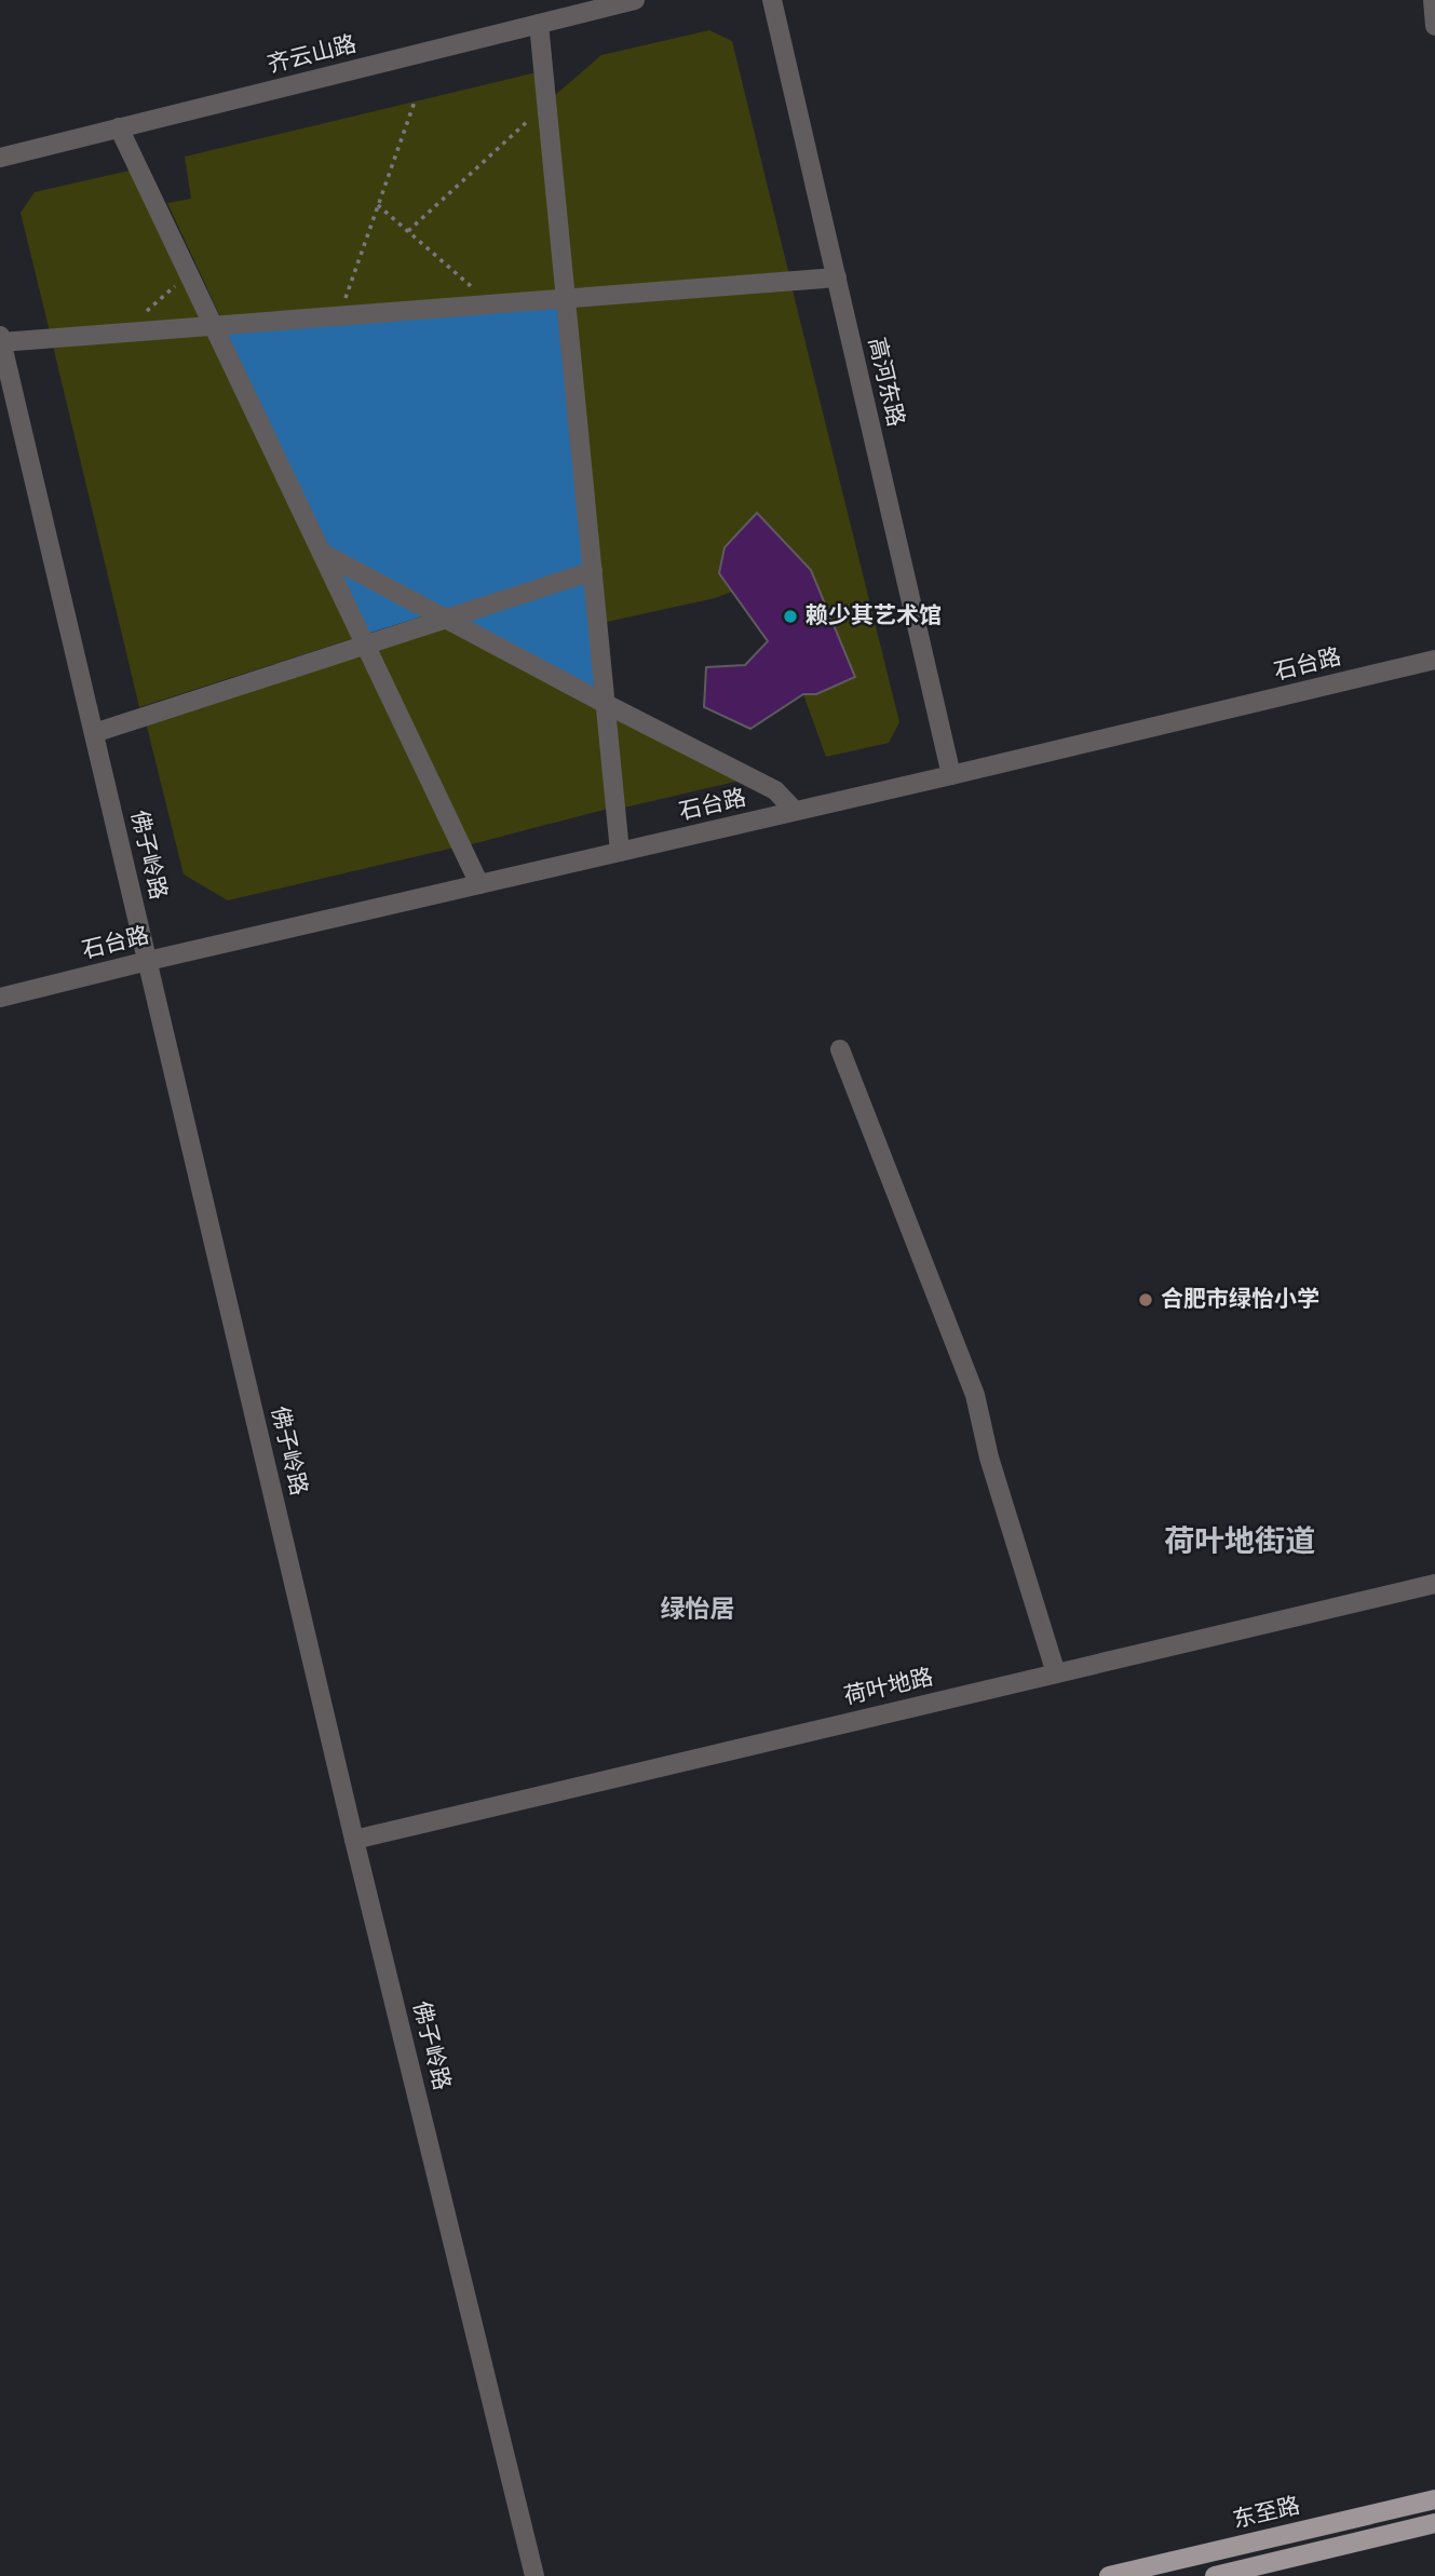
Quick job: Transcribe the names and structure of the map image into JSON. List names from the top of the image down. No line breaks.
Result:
{"streets":{"main road":["东至路"],"street":["齐云山路","高河东路","石台路","佛子岭路","荷叶地路"]},"crossings":[["高河东路","石台路"],["石台路","佛子岭路"],["佛子岭路","荷叶地路"]],"districts":["荷叶地街道","绿怡居"],"places":["赖少其艺术馆","合肥市绿怡小学"]}
